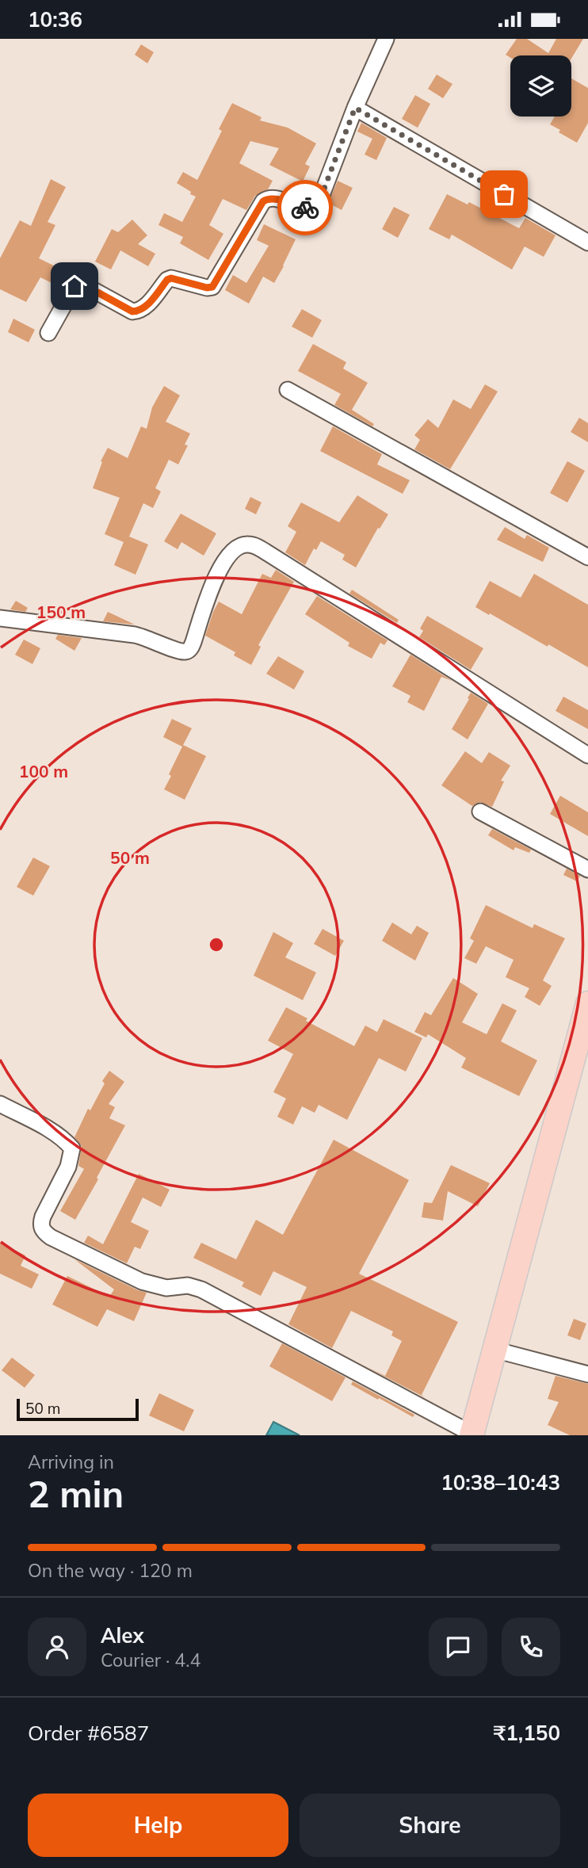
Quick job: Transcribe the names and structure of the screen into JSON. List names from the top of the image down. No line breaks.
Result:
{"scale_bar":"50 m","page":{"status":"10:36","scale":"50 m","heading":["2 min","Arriving in","10:38–10:43"],"panel":["Alex","Courier · 4.4","Order #6587","₹1,150"],"bar":"On the way · 120 m","buttons":["Help","Share"]},"rings":["150 m","100 m","50 m"]}
